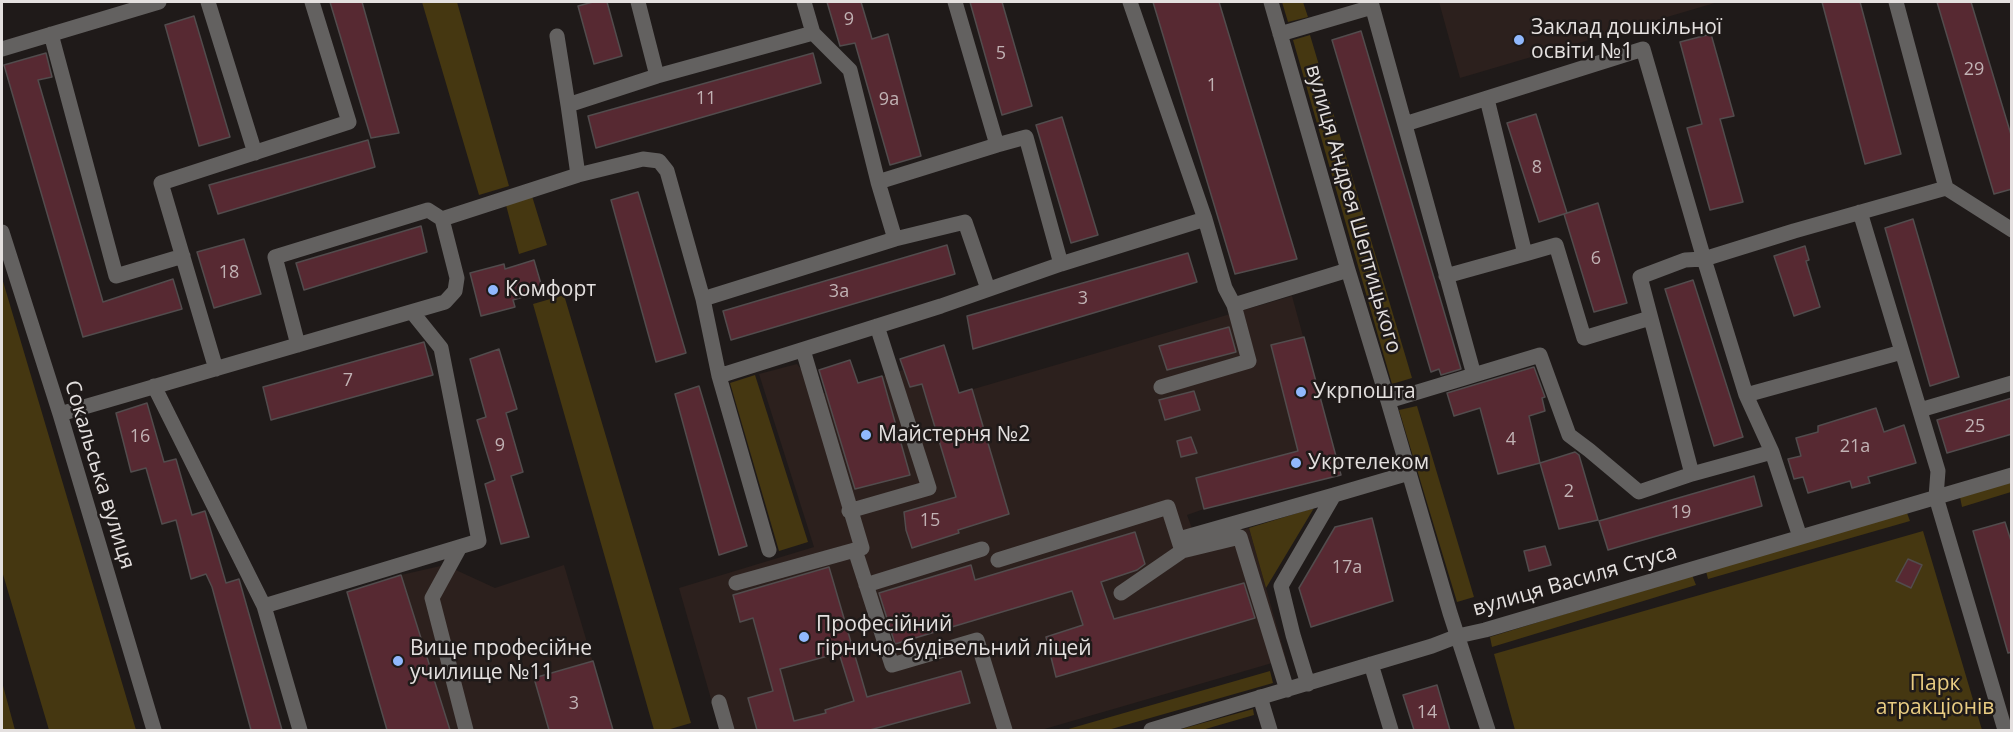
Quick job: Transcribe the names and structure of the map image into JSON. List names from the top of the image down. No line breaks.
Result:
{"streets":{"street":["вулиця Андрея Шептицького","Сокальська вулиця","вулиця Василя Стуса"]},"crossings":[["вулиця Андрея Шептицького","вулиця Василя Стуса"]],"parks":["Парк атракціонів"],"places":["Заклад дошкільної освіти №1","Комфорт","Укрпошта","Майстерня №2","Укртелеком","Професійний гірничо-будівельний ліцей","Вище професійне училище №11"],"house_numbers":["9","5","29","1","11","9а","8","6","18","3а","3","7","25","16","4","9","21а","2","19","15","17а","3","14"]}
